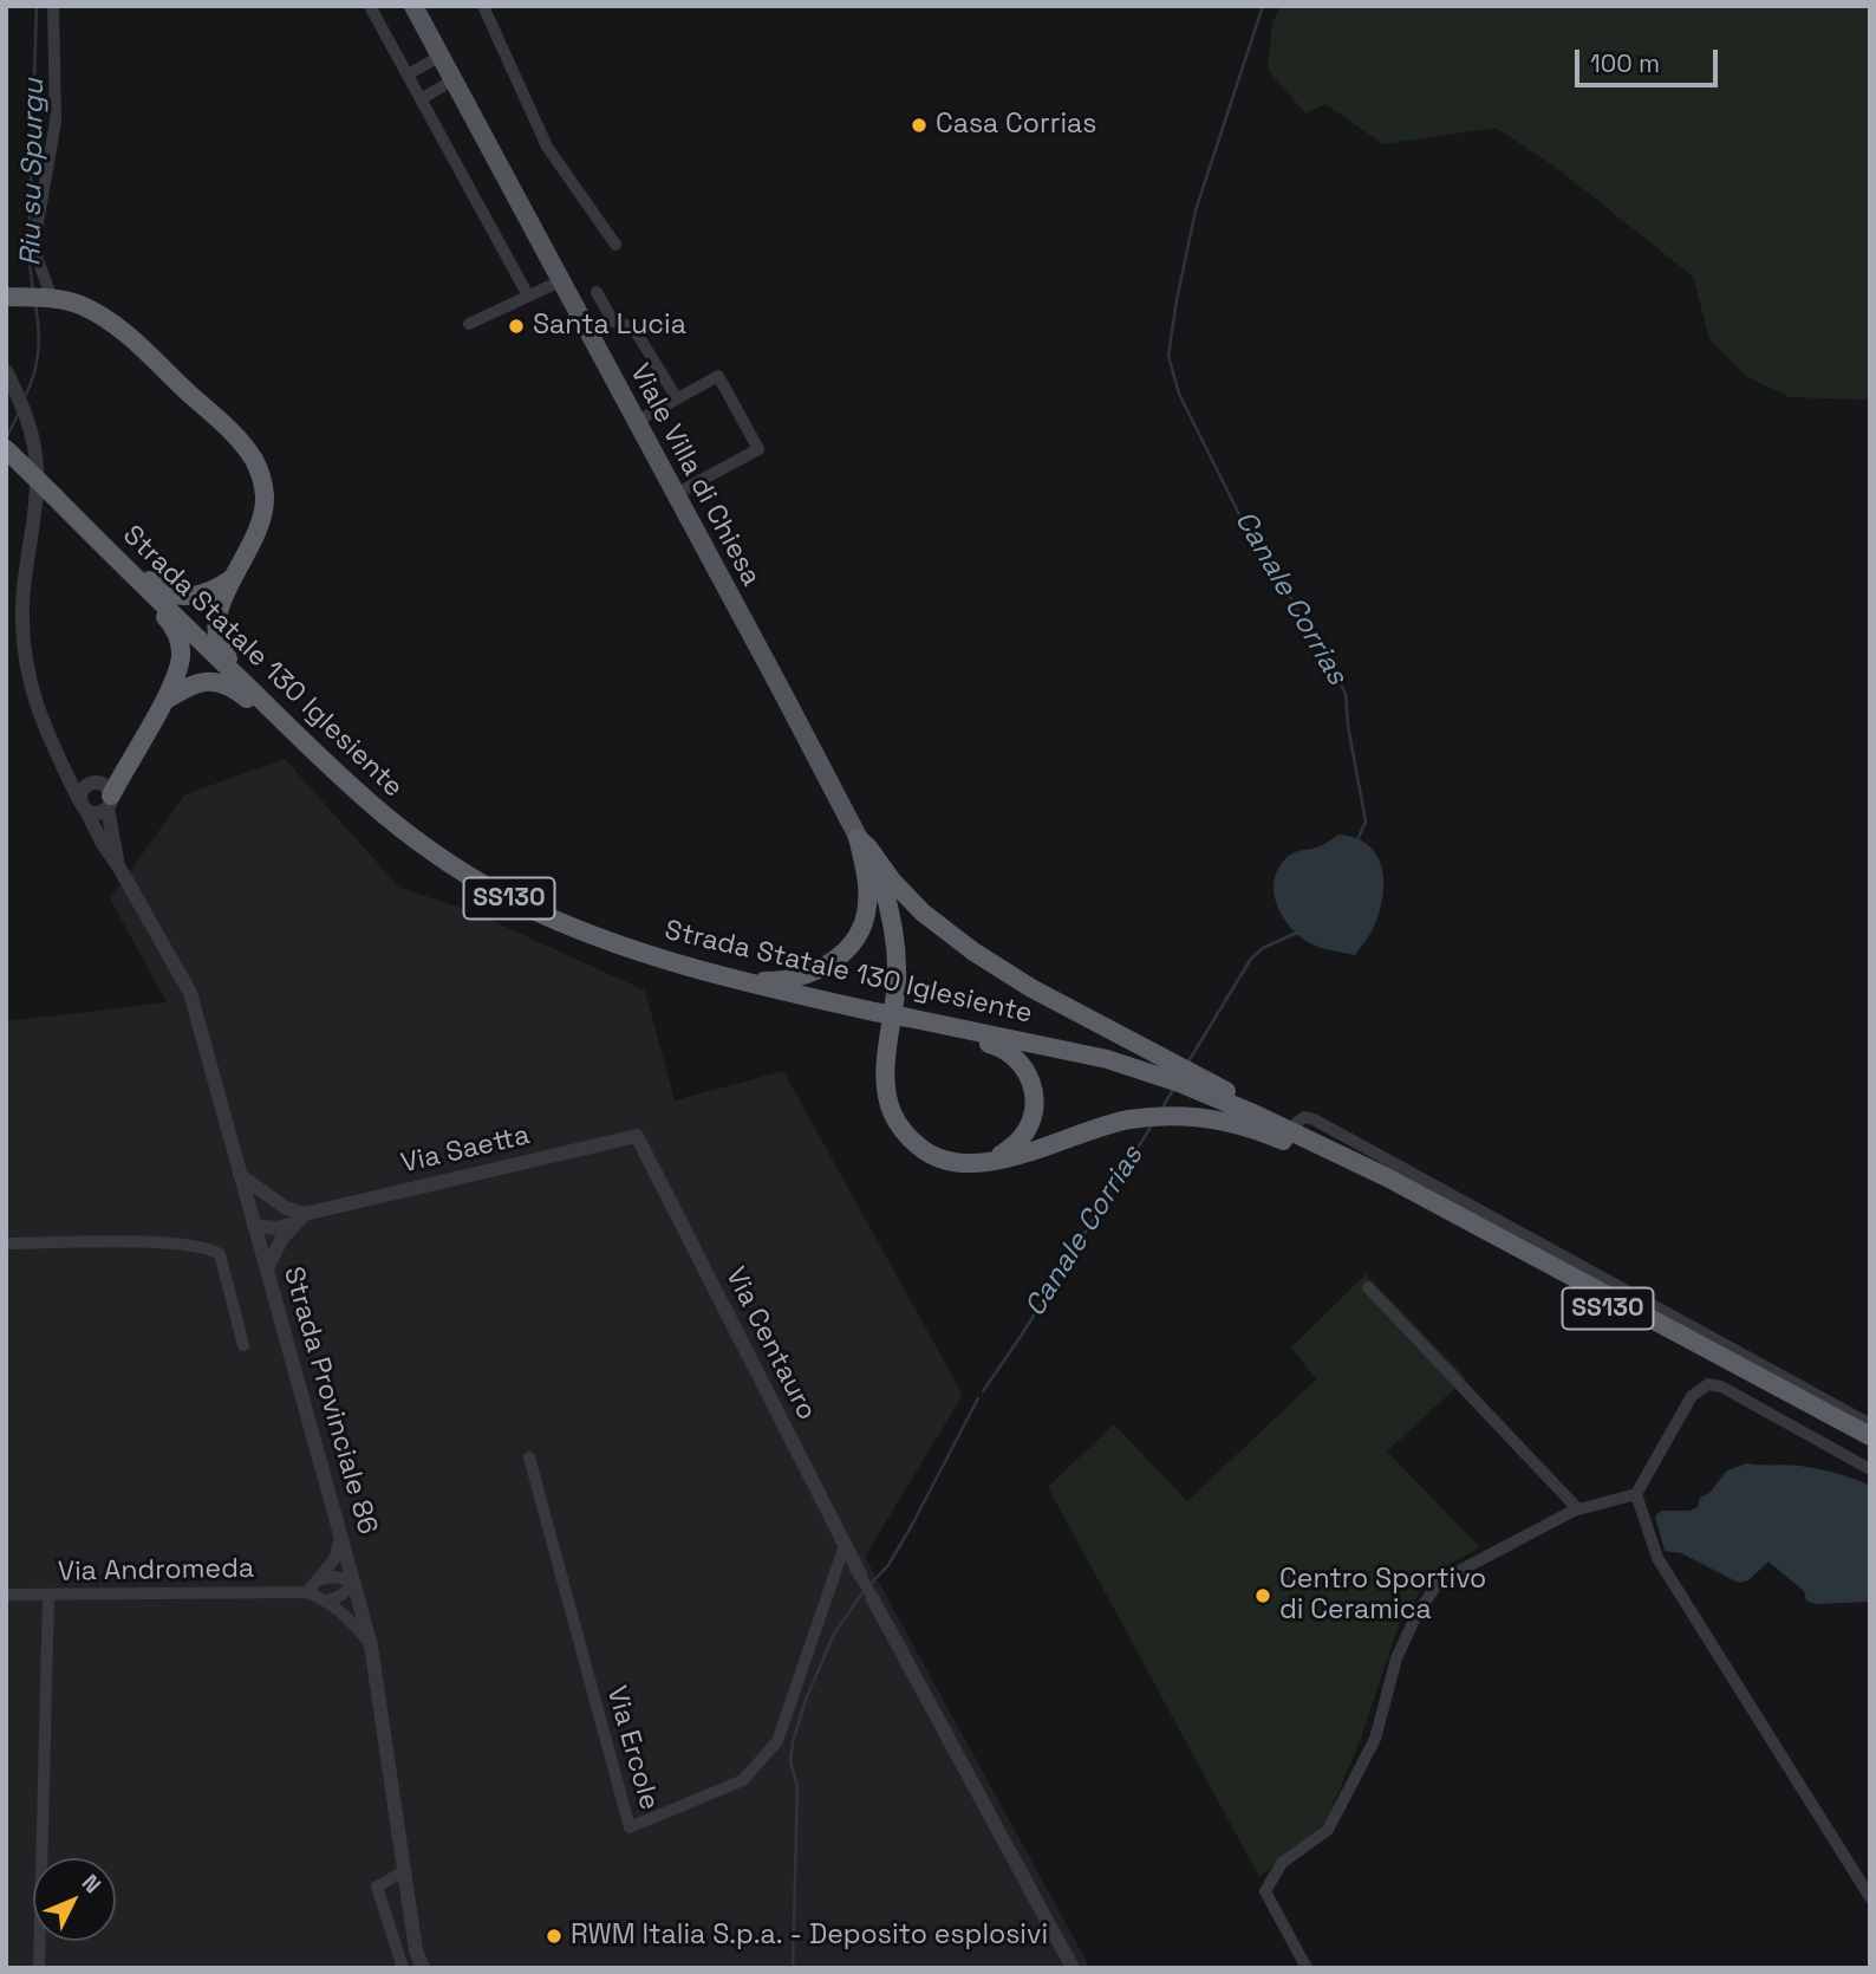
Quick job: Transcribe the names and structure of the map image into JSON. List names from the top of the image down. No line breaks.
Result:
{"streets":{"highway":["Strada Statale 130 Iglesiente","SS130"],"main road":["Viale Villa di Chiesa"],"street":["Via Saetta","Via Centauro","Strada Provinciale 86","Via Andromeda","Via Ercole"]},"crossings":[["Via Saetta","Via Centauro"],["Via Saetta","Strada Provinciale 86"],["Via Centauro","Via Ercole"],["Strada Provinciale 86","Via Andromeda"]],"water":["Riu su Spurgu","Canale Corrias"],"places":["Casa Corrias","Santa Lucia","Centro Sportivo di Ceramica","RWM Italia S.p.a. - Deposito esplosivi"],"scale_bar":"100 m","north":"top right"}
